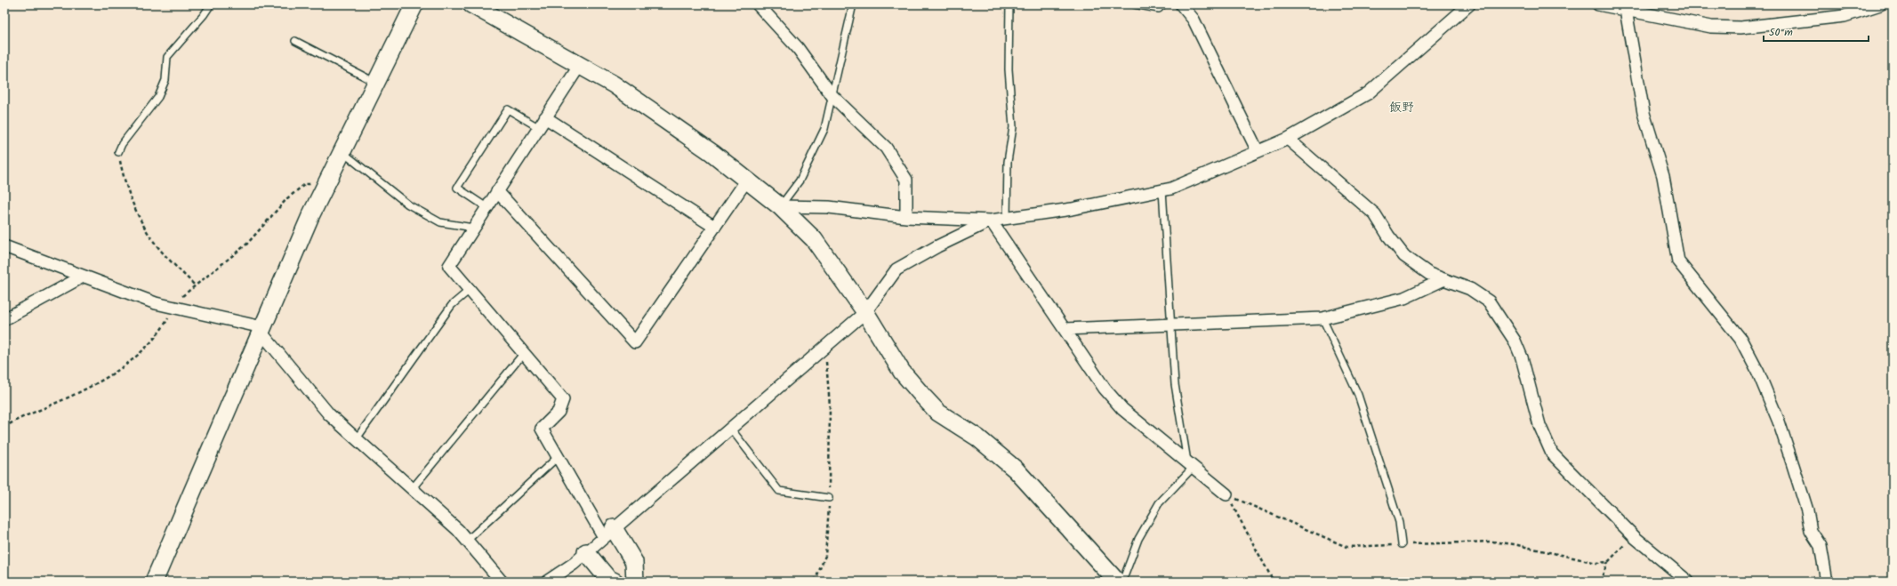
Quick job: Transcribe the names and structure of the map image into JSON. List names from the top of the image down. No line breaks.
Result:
{"districts":["飯野"],"scale_bar":"50 m"}
